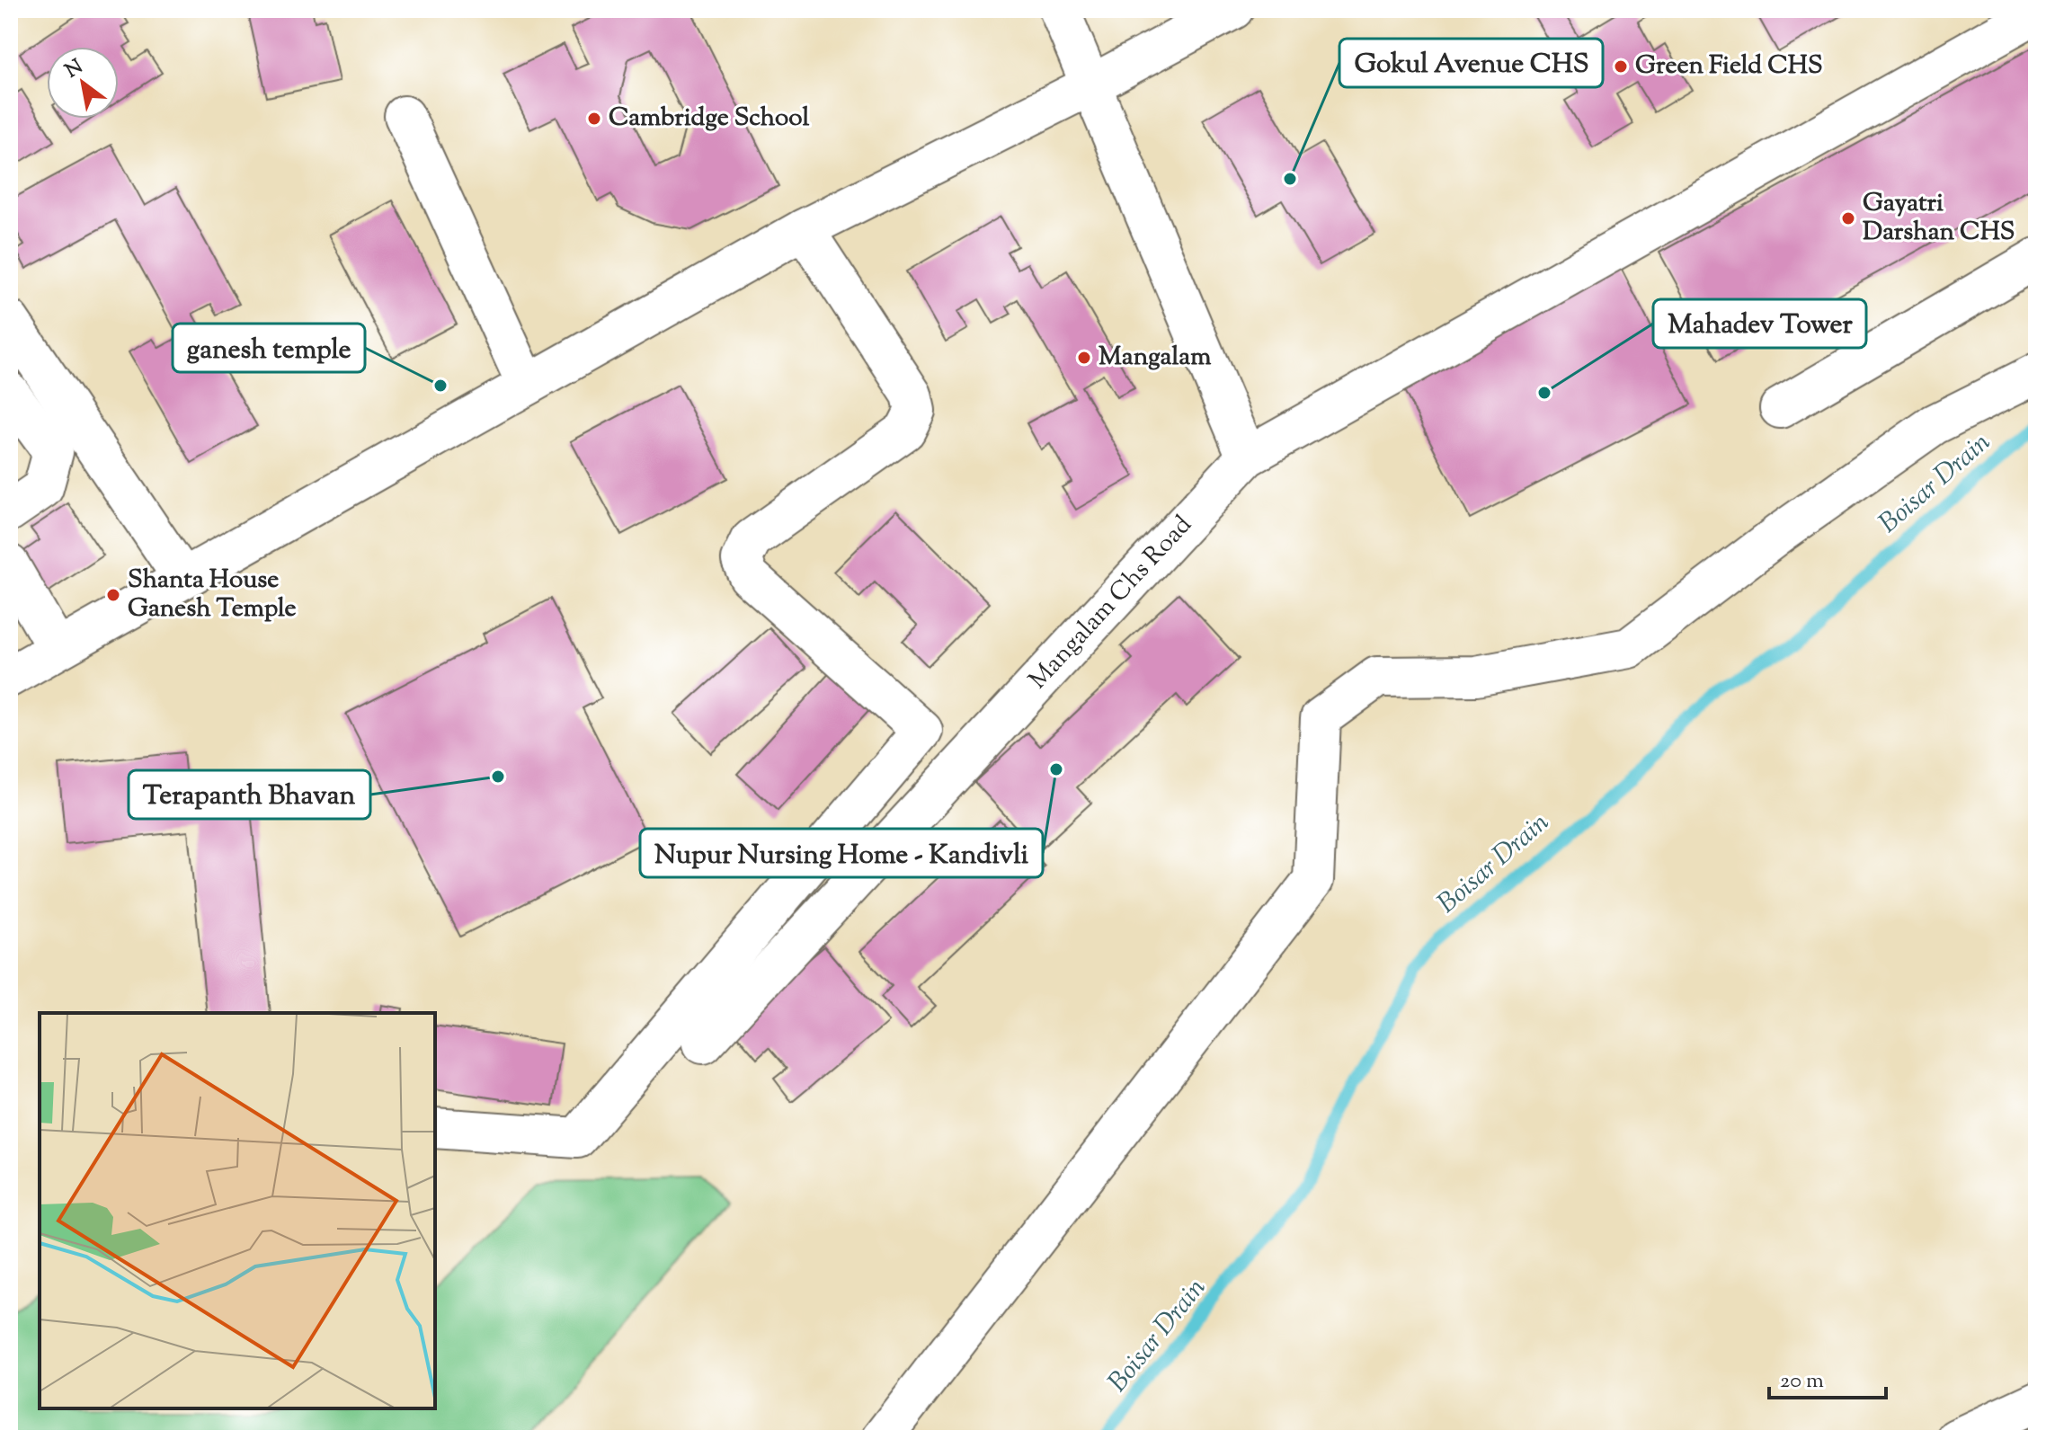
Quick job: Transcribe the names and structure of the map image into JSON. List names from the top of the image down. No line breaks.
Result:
{"streets":{"street":["Mangalam Chs Road"]},"water":["Boisar Drain"],"places":["Green Field CHS","Cambridge School","Gokul Avenue CHS","Gayatri Darshan CHS","Mangalam","ganesh temple","Mahadev Tower","Shanta House Ganesh Temple","Nupur Nursing Home - Kandivli","Terapanth Bhavan"],"scale_bar":"20 m","north":"top left"}
